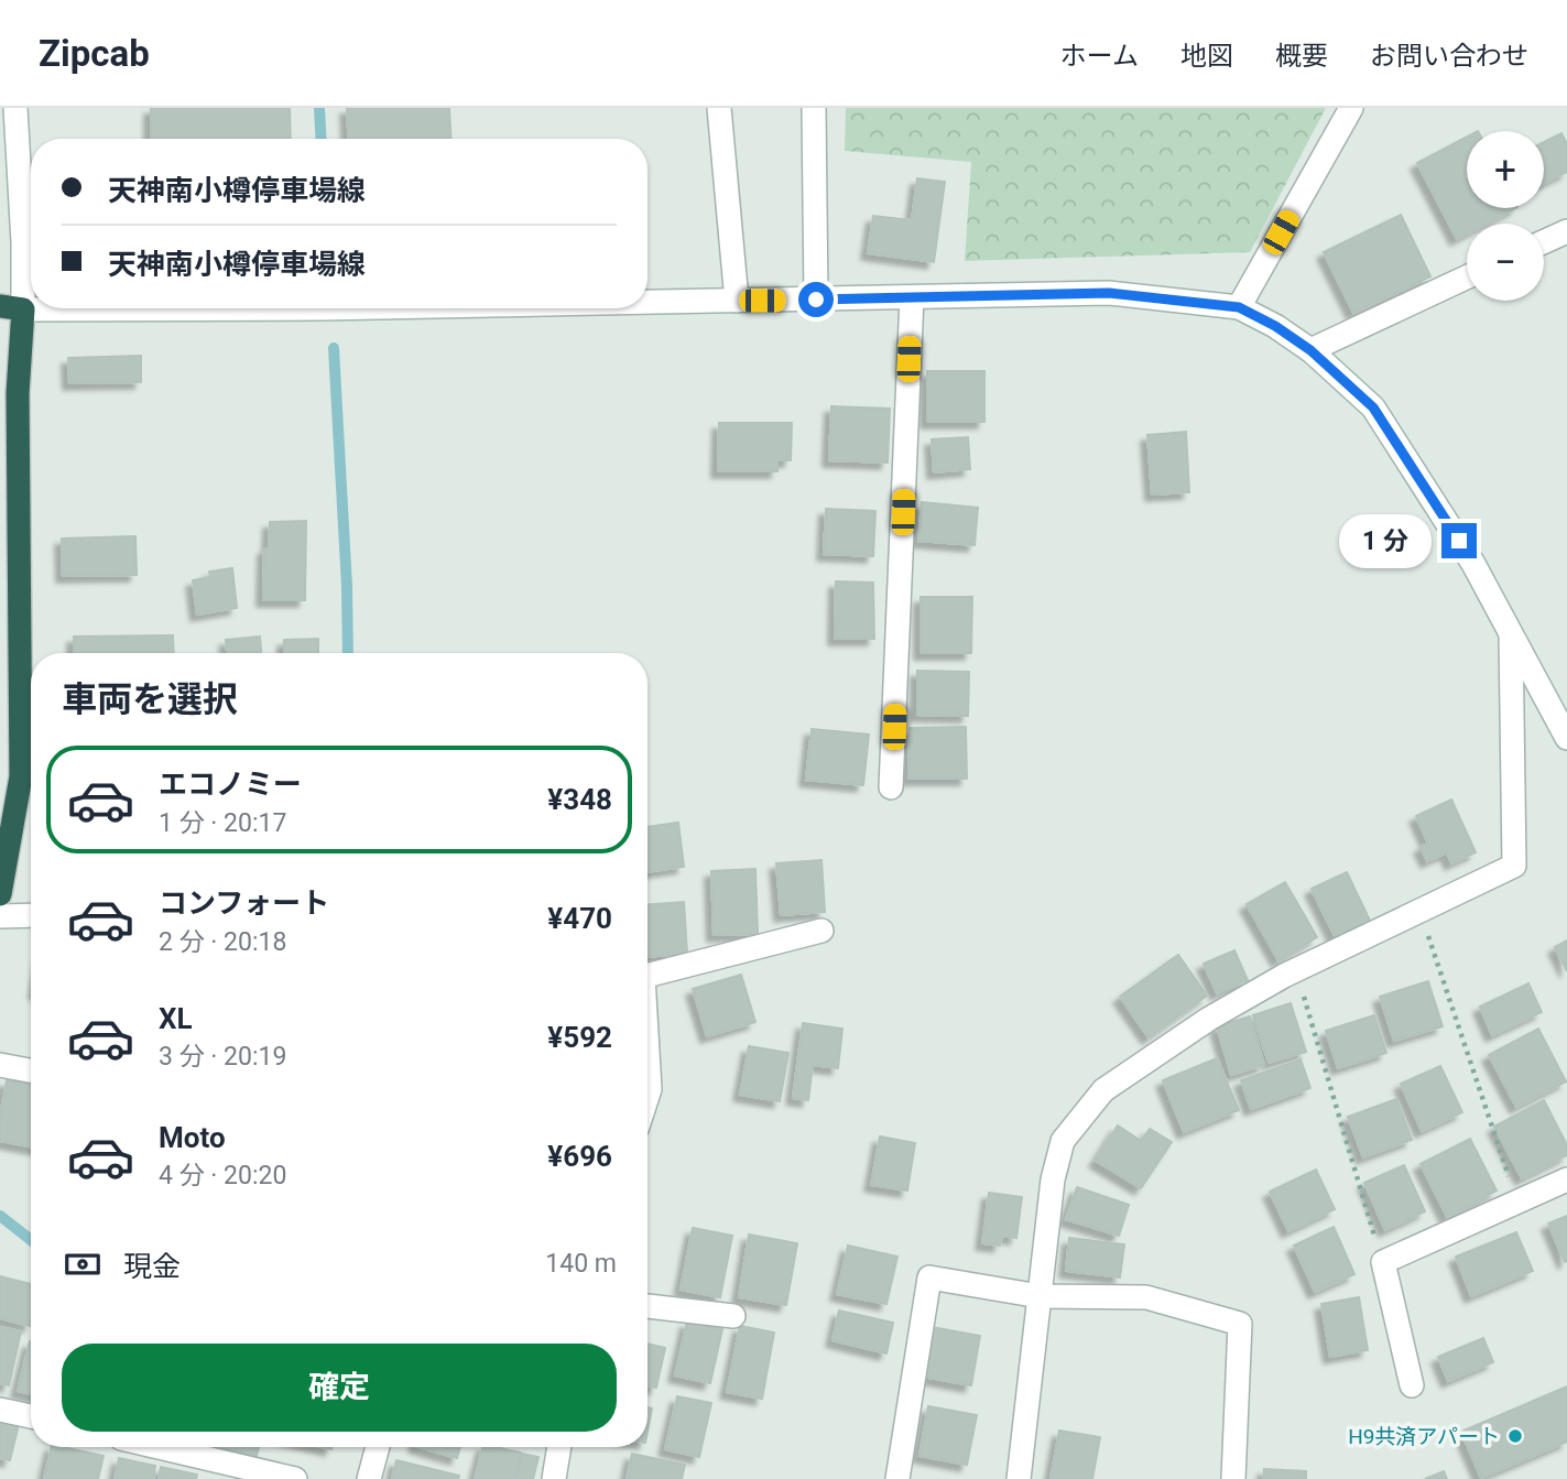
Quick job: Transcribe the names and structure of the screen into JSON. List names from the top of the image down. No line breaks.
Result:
{"places":["H9共済アパート"],"page":{"header":"Zipcab","nav":["ホーム","地図","概要","お問い合わせ"],"map_buttons":["+","−"],"banner":["天神南小樽停車場線","天神南小樽停車場線"],"bubble":"1 分","heading":"車両を選択","list":[{"name":"エコノミー","note":"1 分 · 20:17","value":"¥348"},{"name":"コンフォート","note":"2 分 · 20:18","value":"¥470"},{"name":"XL","note":"3 分 · 20:19","value":"¥592"},{"name":"Moto","note":"4 分 · 20:20","value":"¥696"}],"pay":["現金","140 m"],"buttons":"確定"}}
